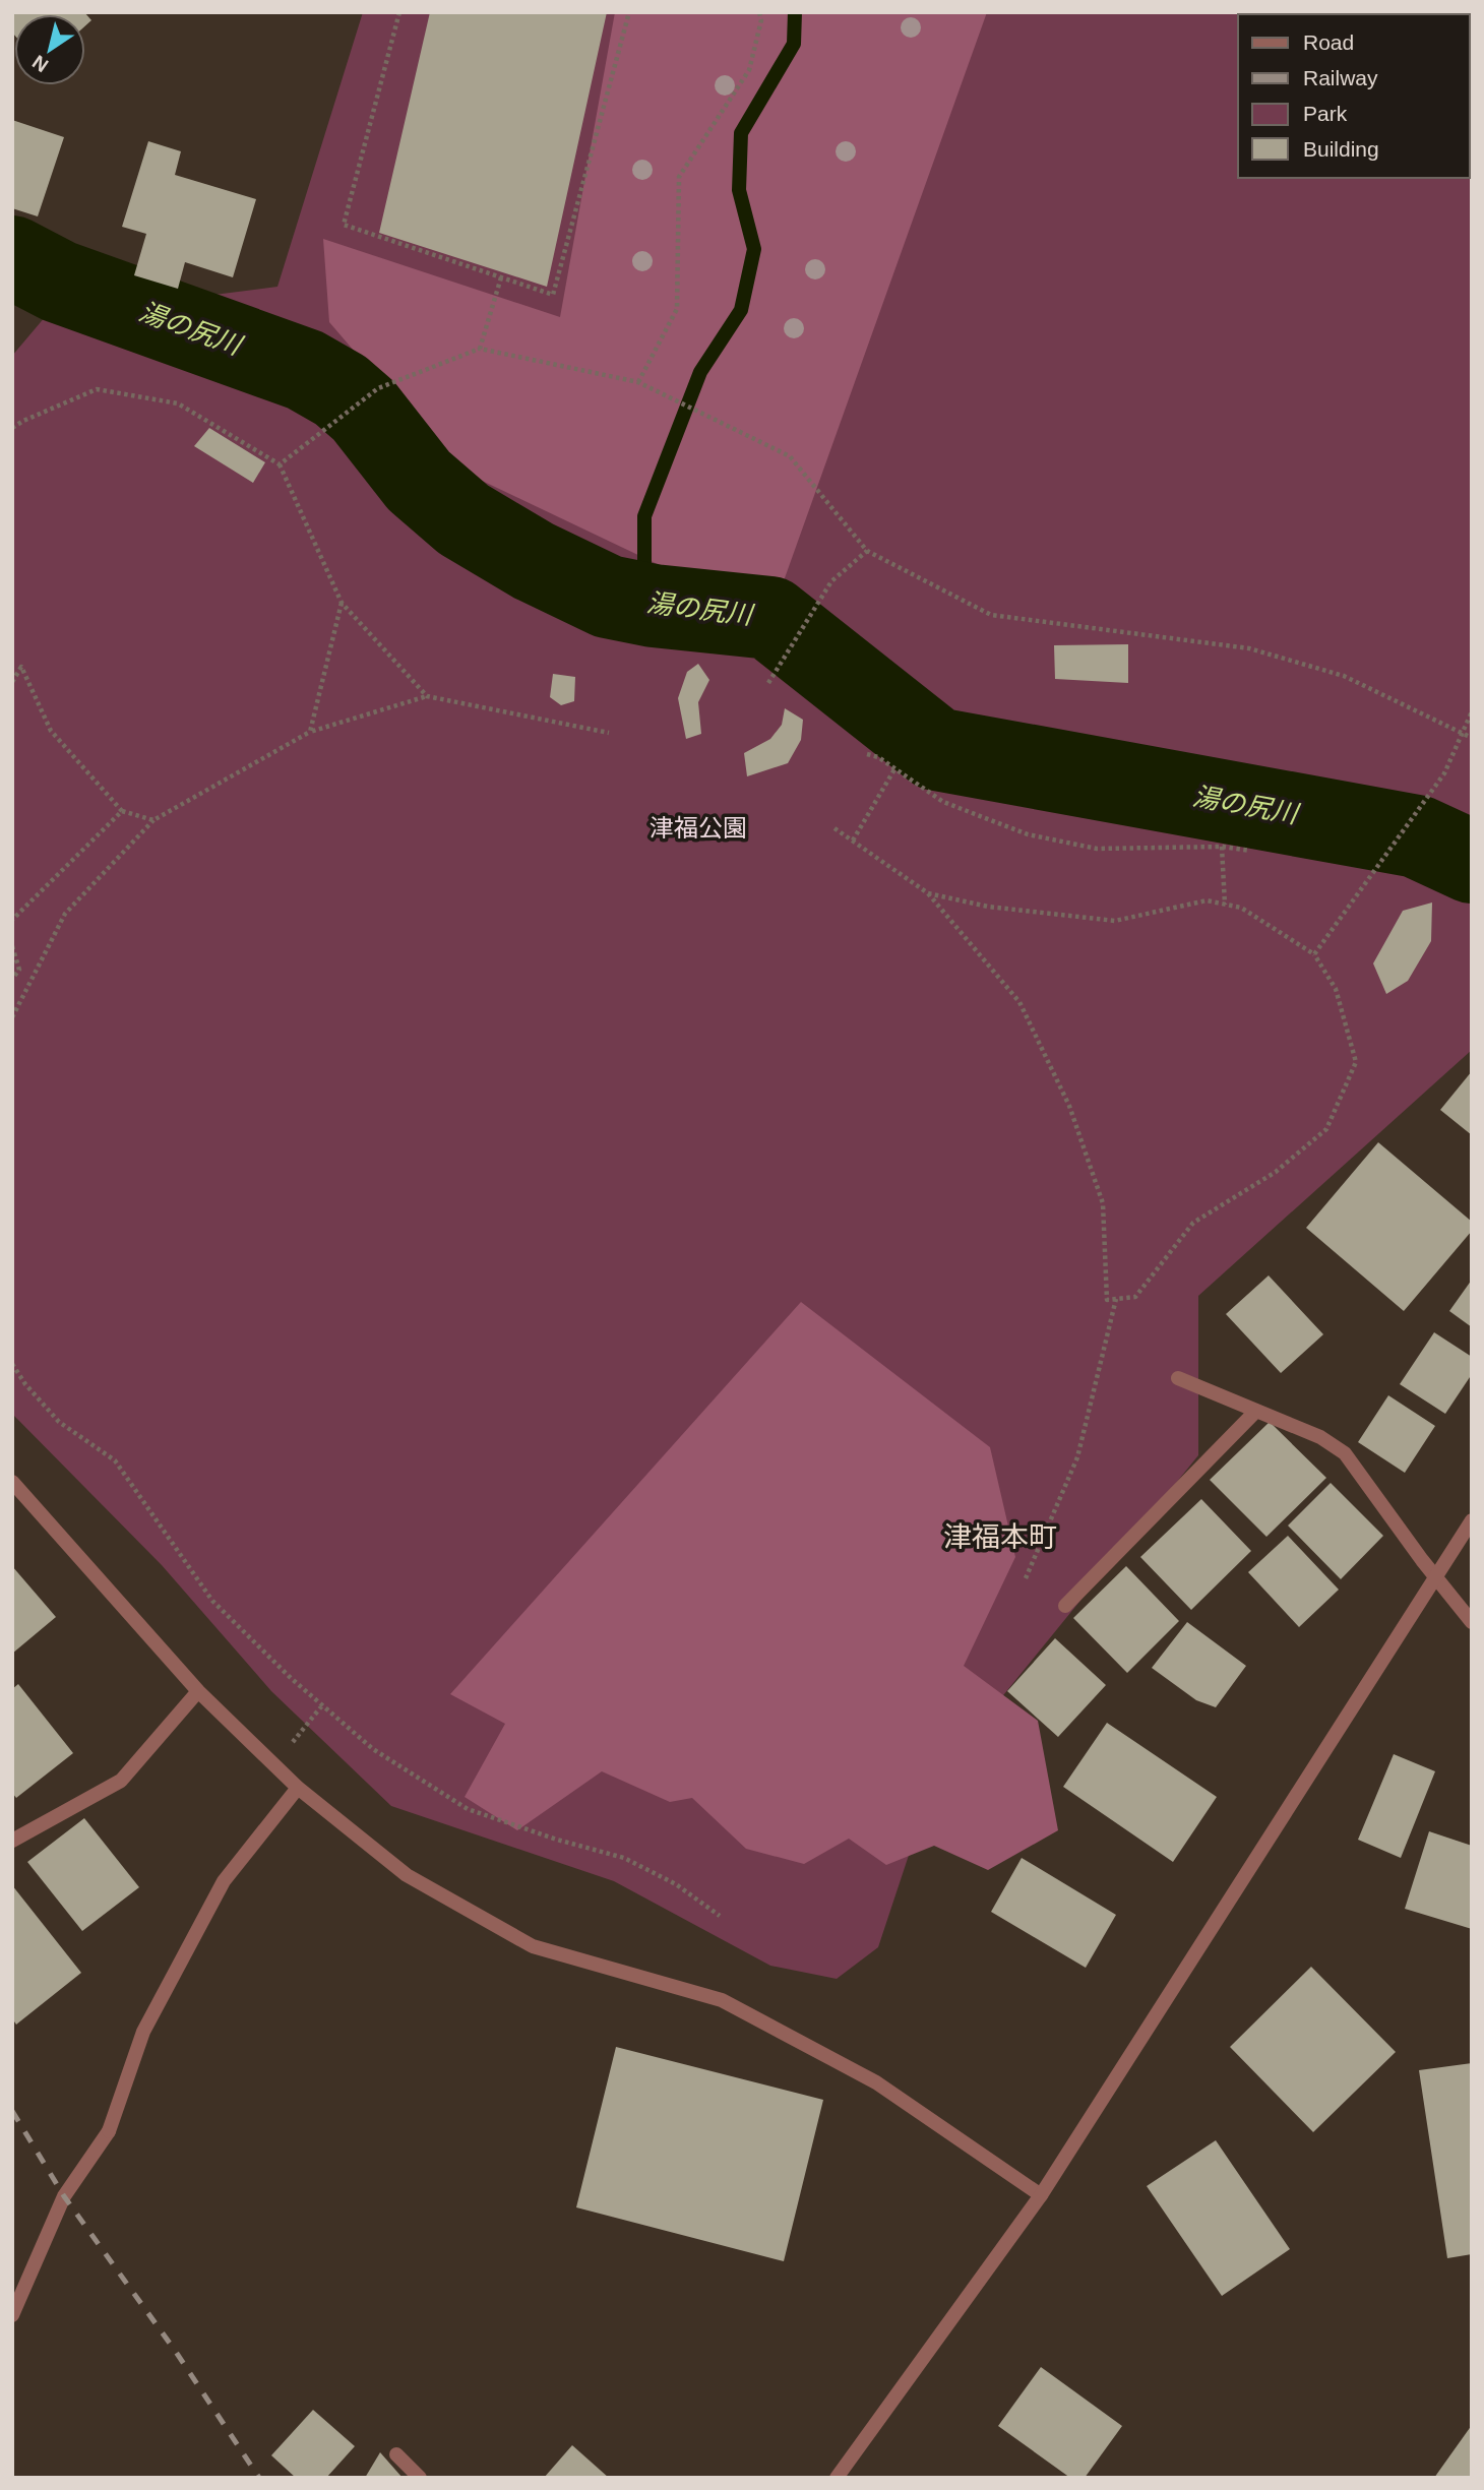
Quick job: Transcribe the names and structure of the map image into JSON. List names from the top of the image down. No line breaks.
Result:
{"districts":["津福本町"],"water":["湯の尻川"],"parks":["津福公園"],"legend":["Road","Railway","Park","Building"],"north":"bottom left"}
